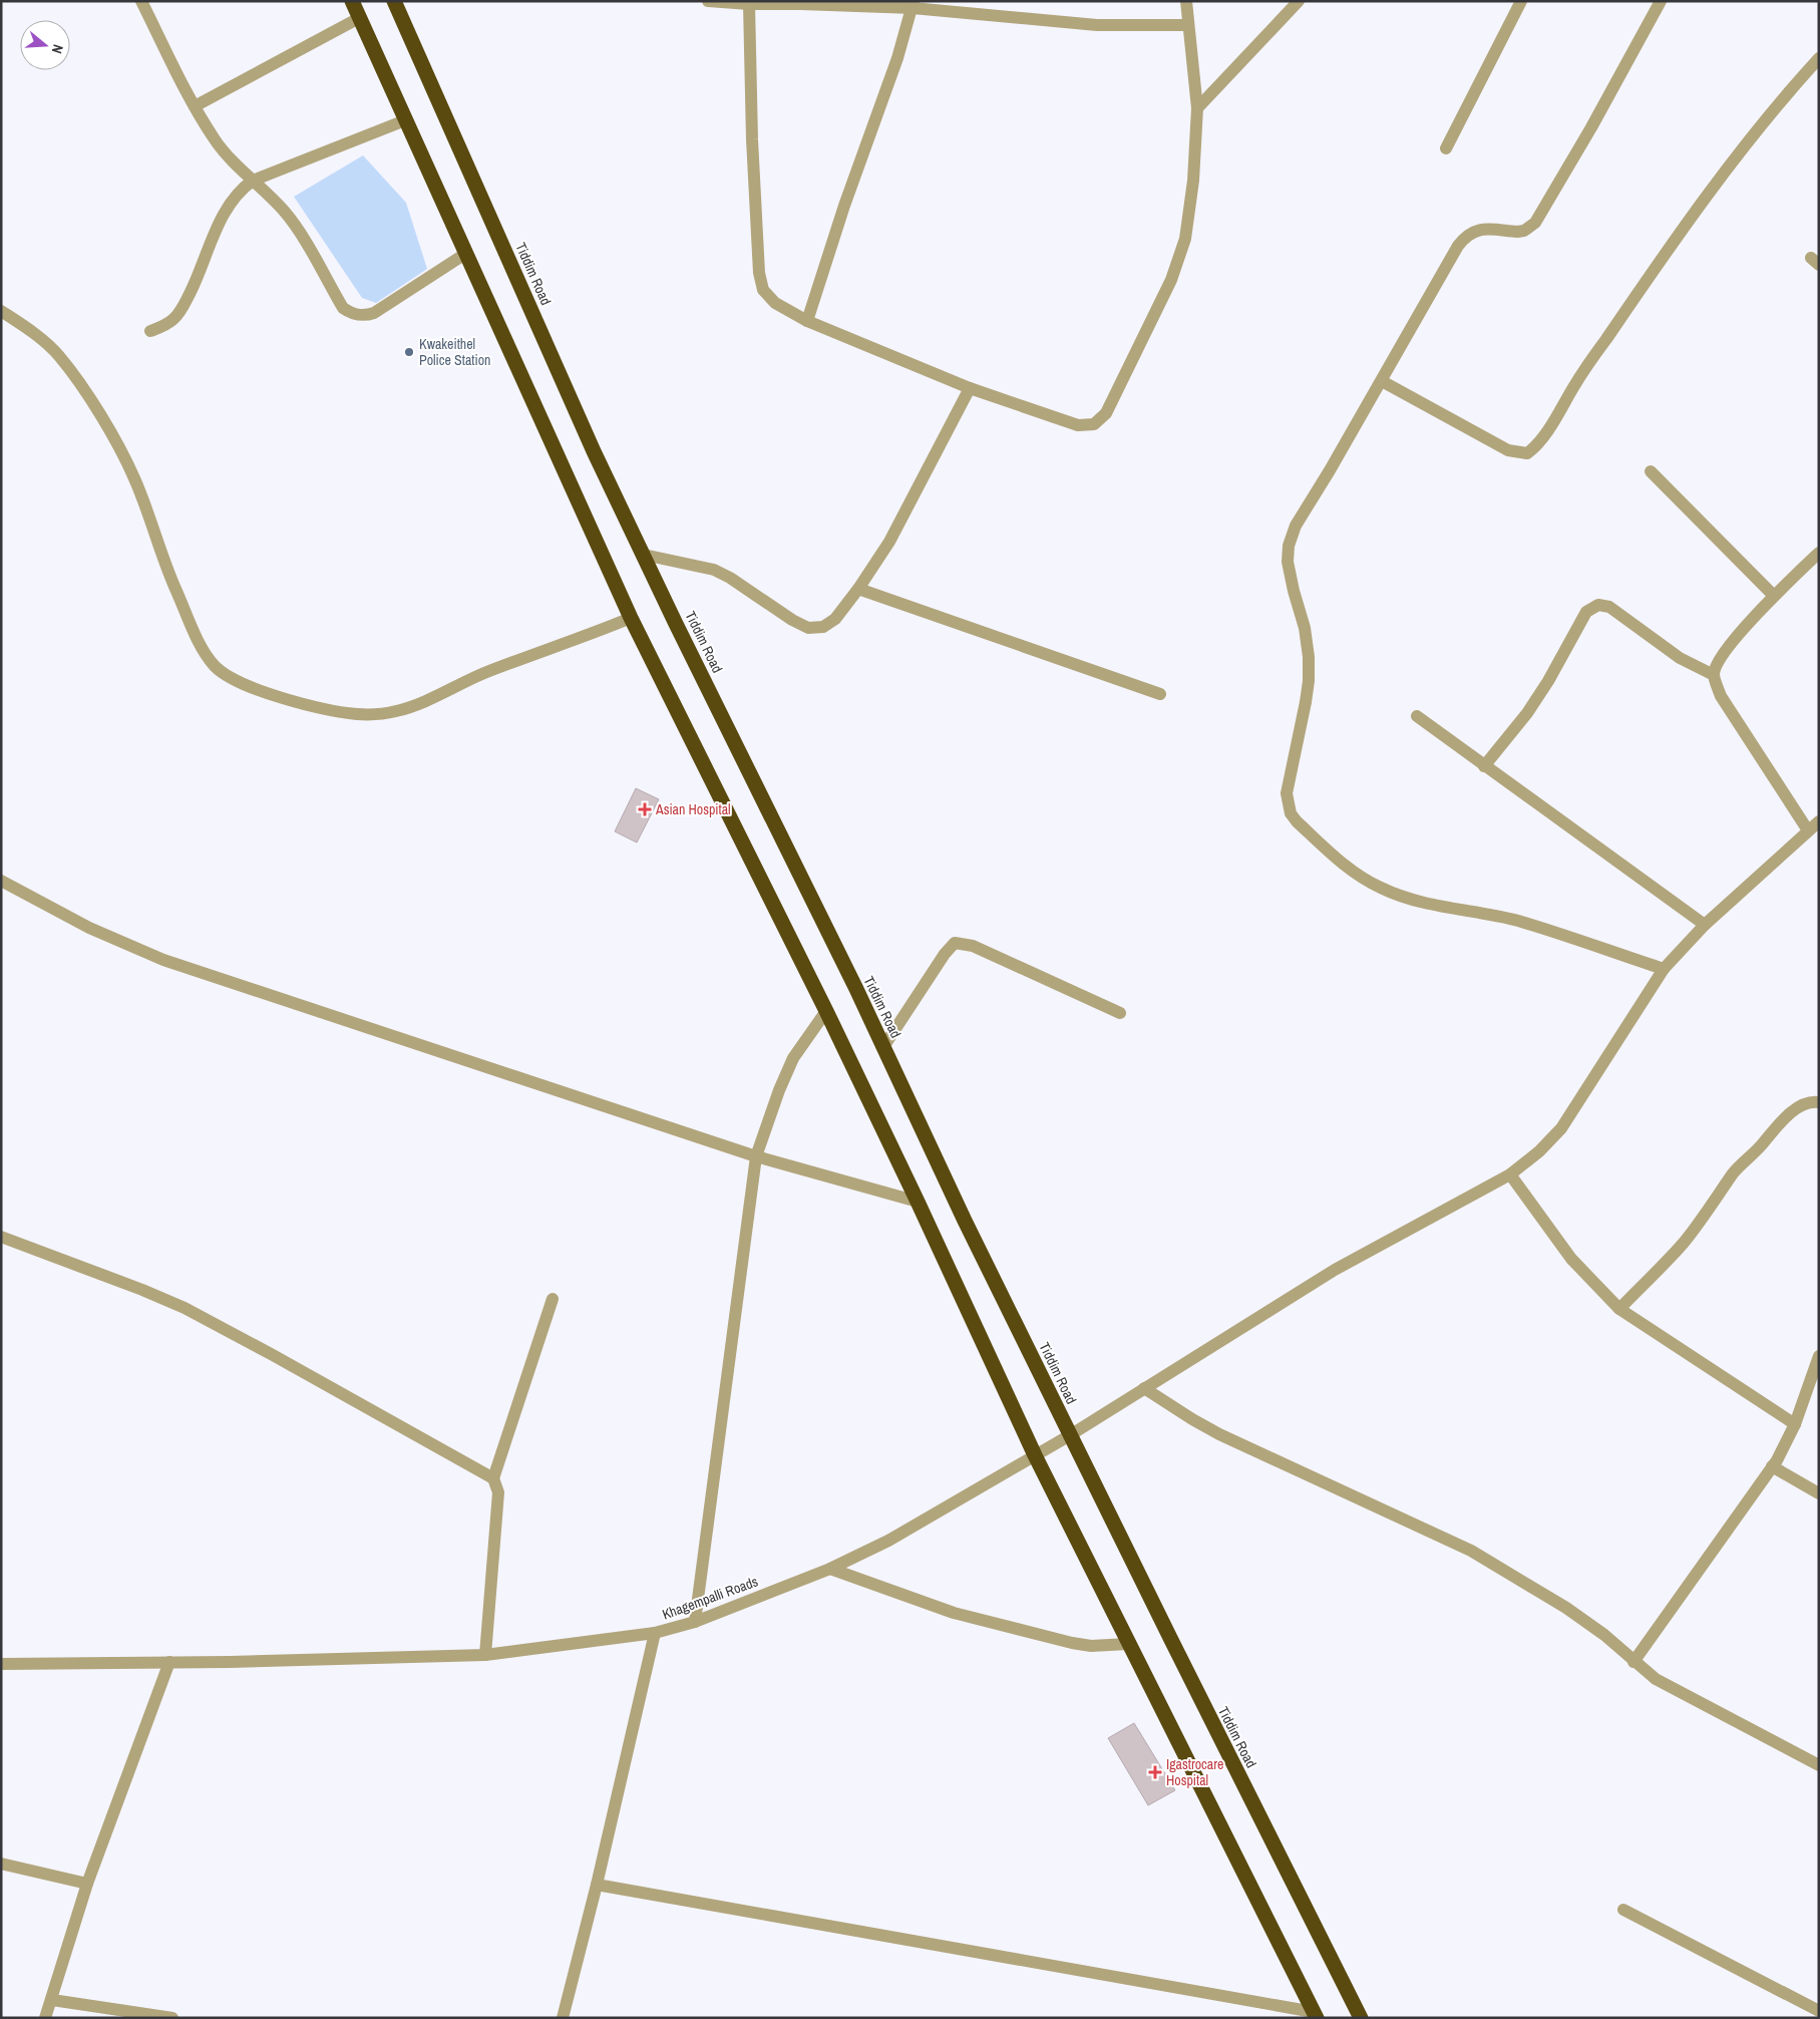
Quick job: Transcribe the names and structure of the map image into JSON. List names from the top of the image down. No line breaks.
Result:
{"streets":{"highway":["Tiddim Road"],"street":["Khagempalli Roads"]},"crossings":[["Tiddim Road","Khagempalli Roads"]],"places":{"other":["Kwakeithel Police Station"],"health":["Asian Hospital","Igastrocare Hospital"]},"north":"right"}
